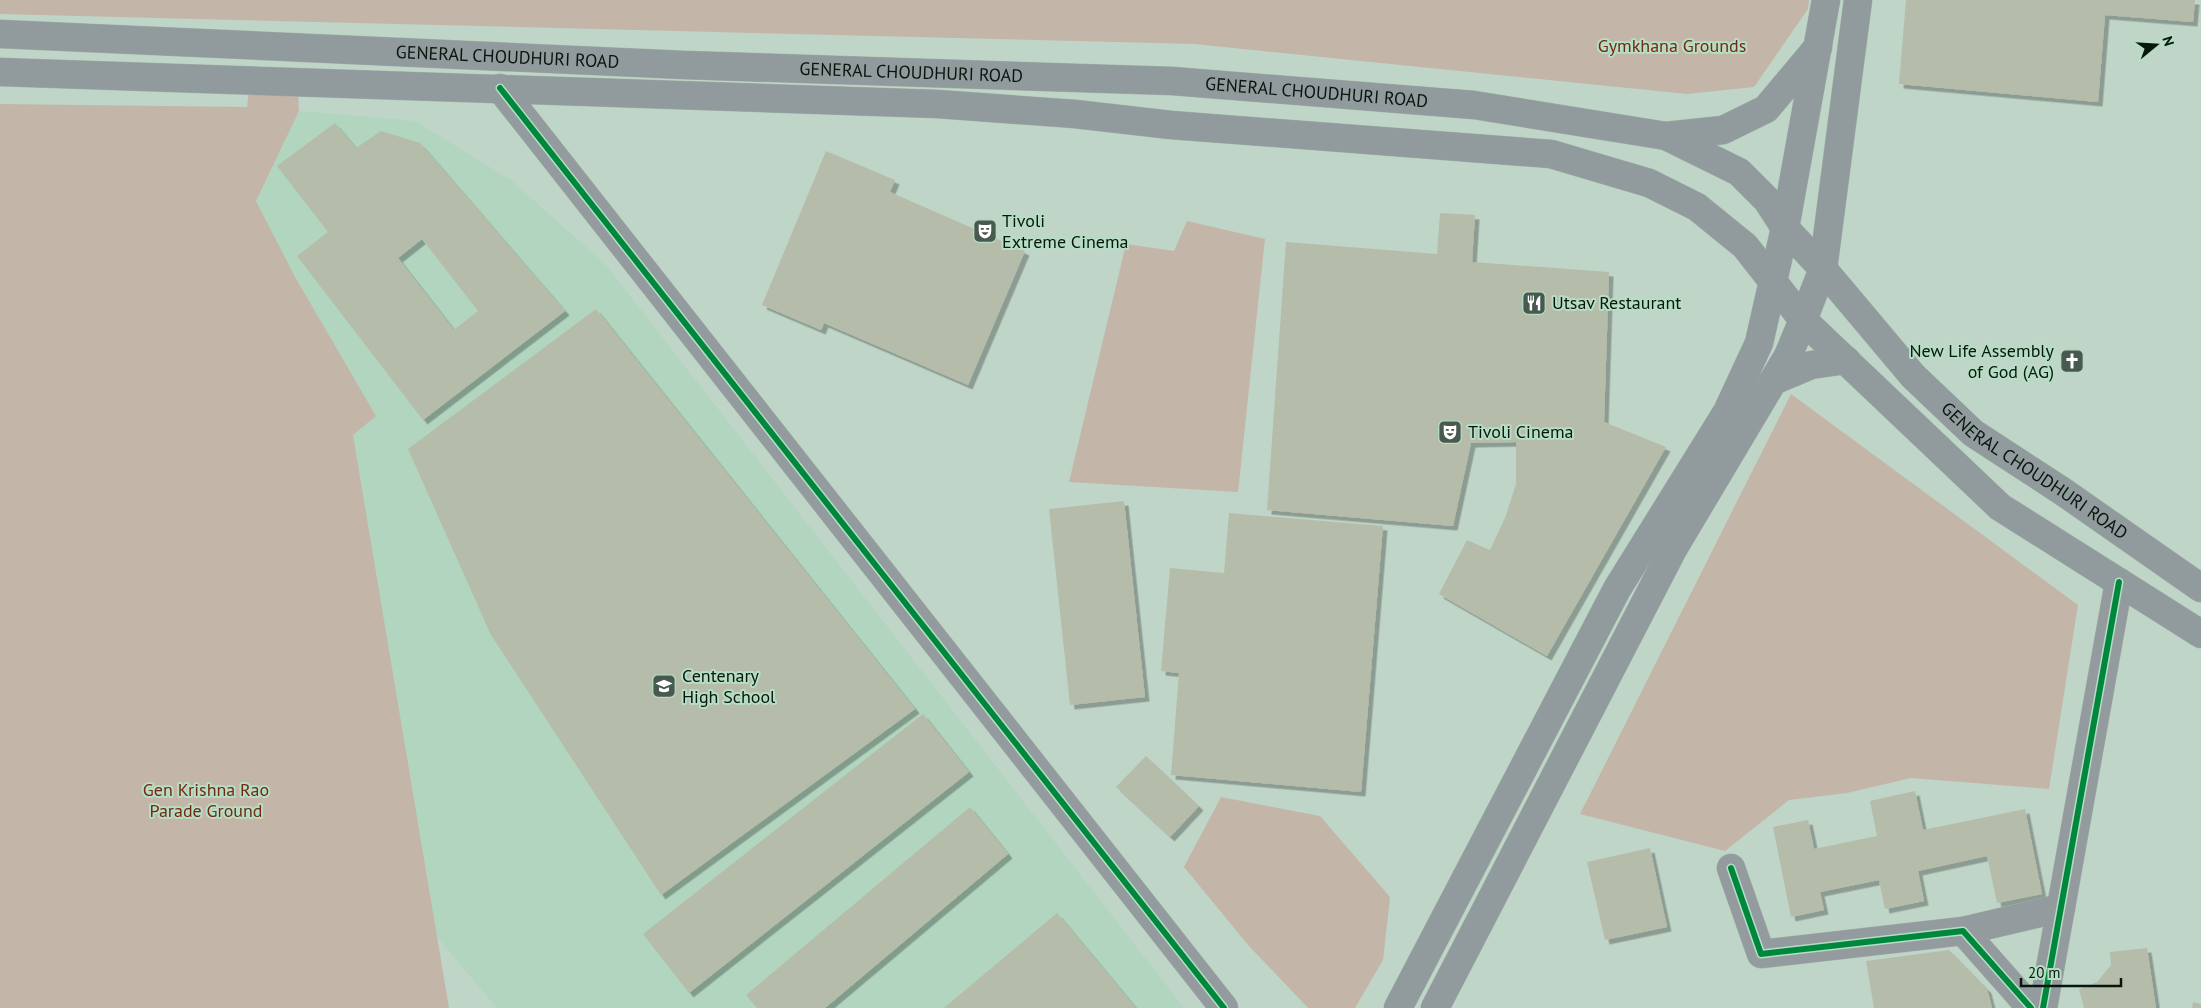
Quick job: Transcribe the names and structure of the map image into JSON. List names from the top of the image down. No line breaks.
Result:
{"streets":{"main road":["GENERAL CHOUDHURI ROAD"]},"parks":["Gymkhana Grounds","Gen Krishna Rao Parade Ground"],"places":{"theatre":["Tivoli Extreme Cinema","Tivoli Cinema"],"restaurant":["Utsav Restaurant"],"church":["New Life Assembly of God (AG)"],"school or university":["Centenary High School"]},"scale_bar":"20 m","north":"right"}
